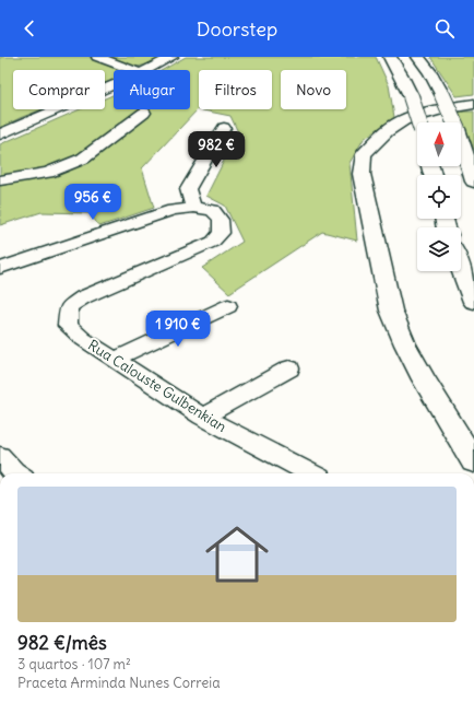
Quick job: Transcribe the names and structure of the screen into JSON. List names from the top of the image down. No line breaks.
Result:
{"streets":{"street":["Rua Calouste Gulbenkian"]},"north":"top","page":{"header":"Doorstep","chip":["Comprar","Alugar","Filtros","Novo"],"price":["982 €","956 €","1 910 €"],"list":[{"name":"982 €/mês","note":"3 quartos · 107 m² · Praceta Arminda Nunes Correia"}]}}
